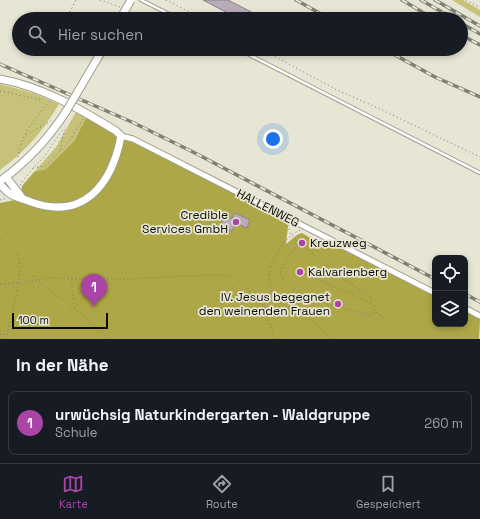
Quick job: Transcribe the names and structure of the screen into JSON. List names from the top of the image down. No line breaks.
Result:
{"streets":{"street":["HALLENWEG"]},"places":["Credible Services GmbH","Kreuzweg","Kalvarienberg","IV. Jesus begegnet den weinenden Frauen"],"scale_bar":"100 m","page":{"search":"Hier suchen","pins":"1","scale":"100 m","heading":"In der Nähe","list":[{"mark":"1","name":"urwüchsig Naturkindergarten - Waldgruppe","note":"Schule","value":"260 m"}],"nav":["Karte","Route","Gespeichert"]}}
